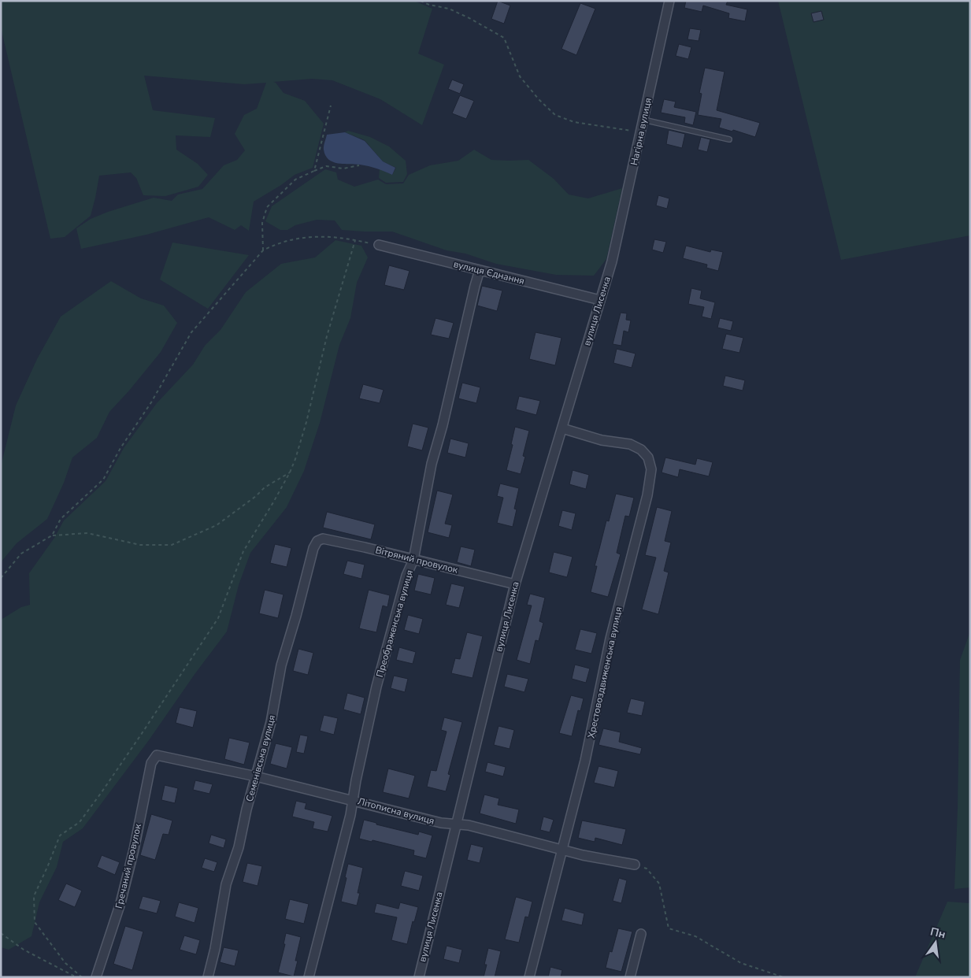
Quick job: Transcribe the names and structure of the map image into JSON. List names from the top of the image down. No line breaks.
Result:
{"streets":{"street":["Нагірна вулиця","вулиця Єднання","вулиця Лисенка","Вітряний провулок","Преображенська вулиця","Хрестовоздвиженська вулиця","Семенівська вулиця","Літописна вулиця","Гречаний провулок"]},"crossings":[["Нагірна вулиця","вулиця Лисенка"],["вулиця Єднання","вулиця Лисенка"],["вулиця Єднання","Преображенська вулиця"],["вулиця Лисенка","Вітряний провулок"],["вулиця Лисенка","Хрестовоздвиженська вулиця"],["вулиця Лисенка","Літописна вулиця"],["Вітряний провулок","Преображенська вулиця"],["Вітряний провулок","Семенівська вулиця"],["Преображенська вулиця","Літописна вулиця"],["Хрестовоздвиженська вулиця","Літописна вулиця"],["Семенівська вулиця","Літописна вулиця"],["Літописна вулиця","Гречаний провулок"]],"north":"top"}
